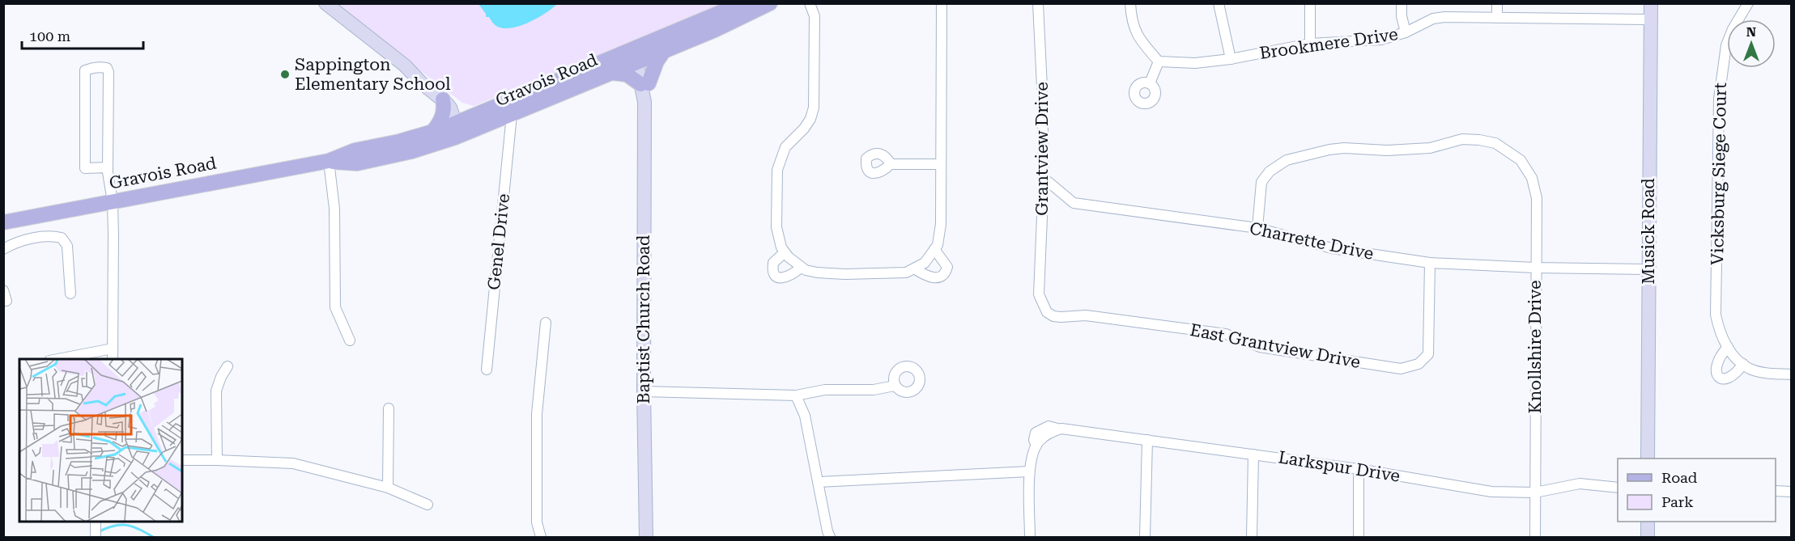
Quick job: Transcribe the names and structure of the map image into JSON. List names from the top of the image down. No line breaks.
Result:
{"streets":{"main road":["Gravois Road"],"street":["Brookmere Drive","Grantview Drive","Vicksburg Siege Court","Musick Road","Charrette Drive","Genel Drive","Baptist Church Road","East Grantview Drive","Knollshire Drive","Larkspur Drive"]},"crossings":[["Brookmere Drive","Musick Road"],["Gravois Road","Genel Drive"],["Gravois Road","Baptist Church Road"],["Grantview Drive","Charrette Drive"],["Grantview Drive","East Grantview Drive"],["Musick Road","Charrette Drive"],["Charrette Drive","East Grantview Drive"],["Charrette Drive","Knollshire Drive"],["Knollshire Drive","Larkspur Drive"]],"places":["Sappington Elementary School"],"legend":["Road","Park"],"scale_bar":"100 m","north":"top"}
